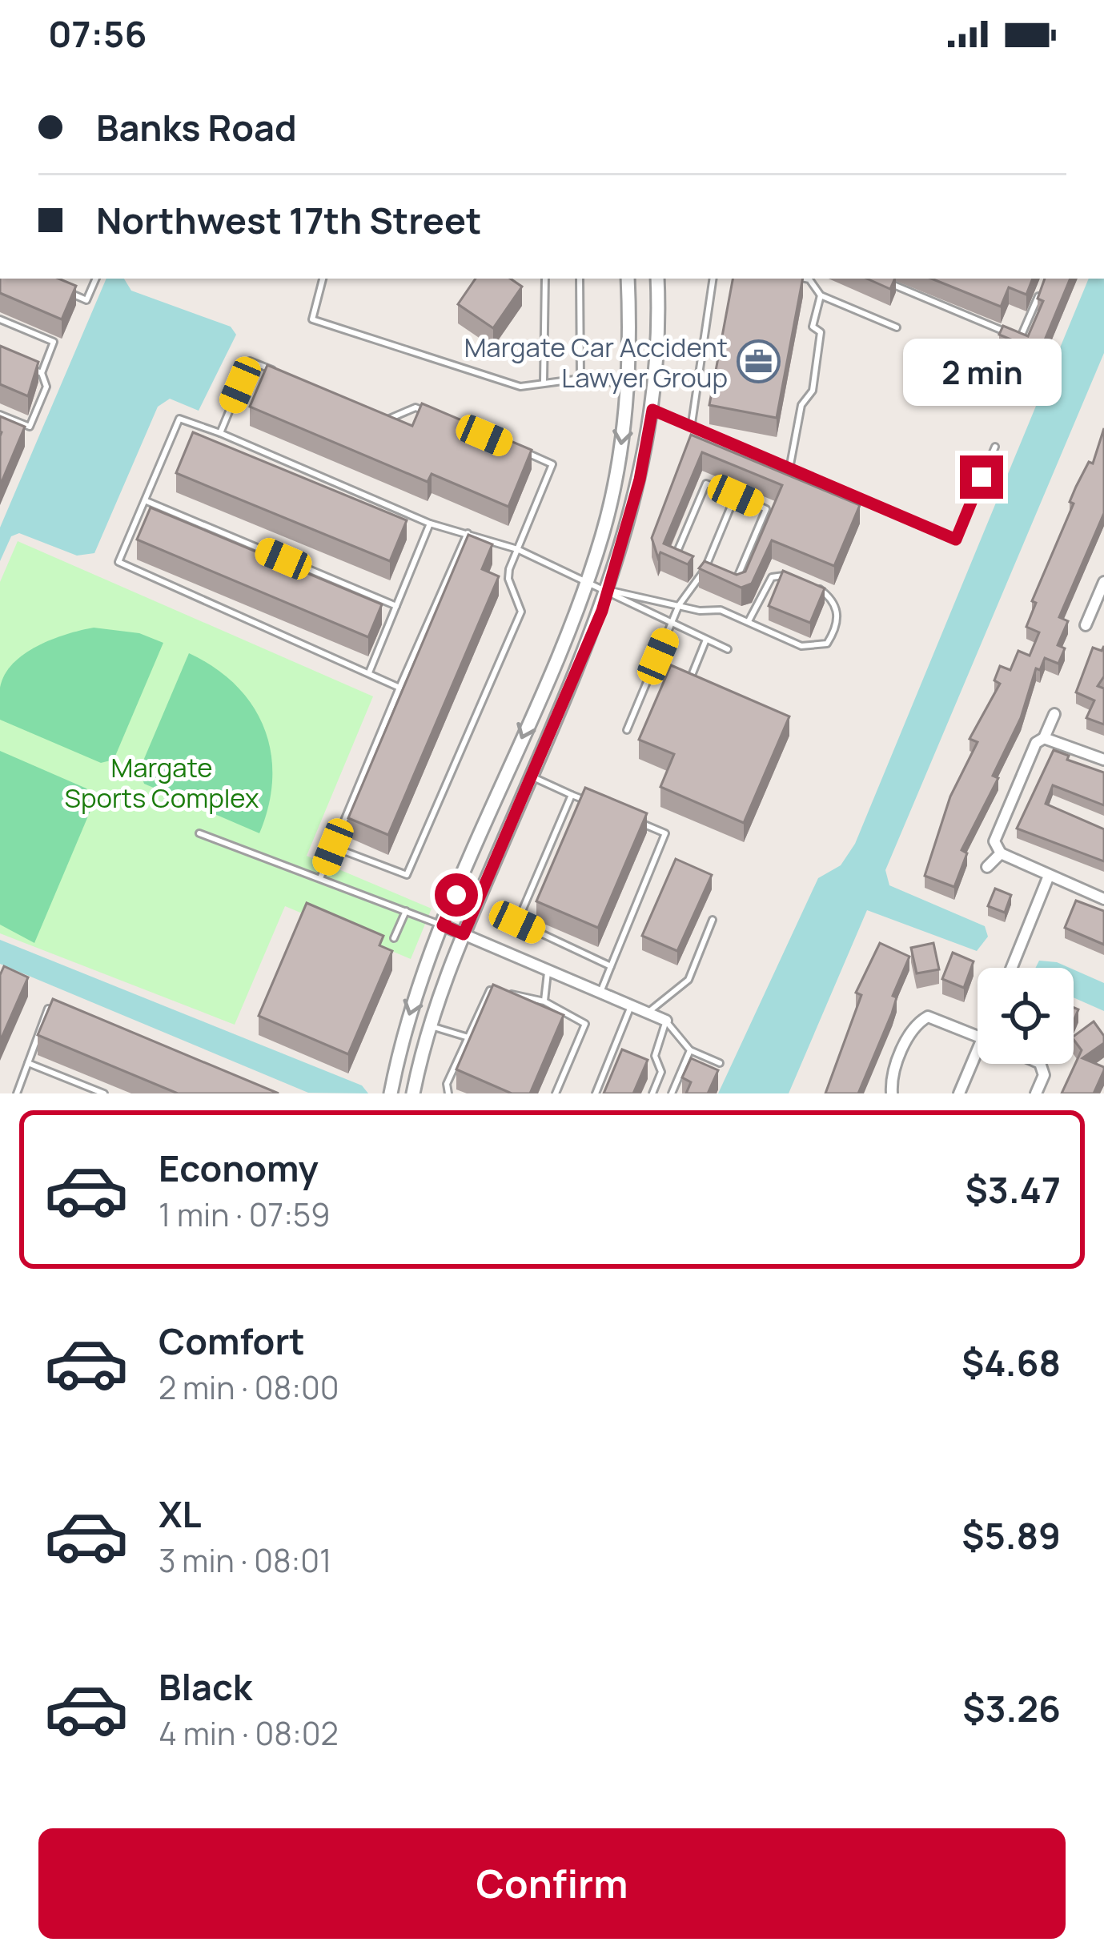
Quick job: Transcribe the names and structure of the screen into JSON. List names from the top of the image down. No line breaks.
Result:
{"parks":["Margate Sports Complex"],"places":{"office":["Margate Car Accident Lawyer Group"]},"page":{"status":"07:56","banner":["Banks Road","Northwest 17th Street"],"bubble":"2 min","list":[{"name":"Economy","note":"1 min · 07:59","value":"$3.47"},{"name":"Comfort","note":"2 min · 08:00","value":"$4.68"},{"name":"XL","note":"3 min · 08:01","value":"$5.89"},{"name":"Black","note":"4 min · 08:02","value":"$3.26"}],"buttons":"Confirm"}}
